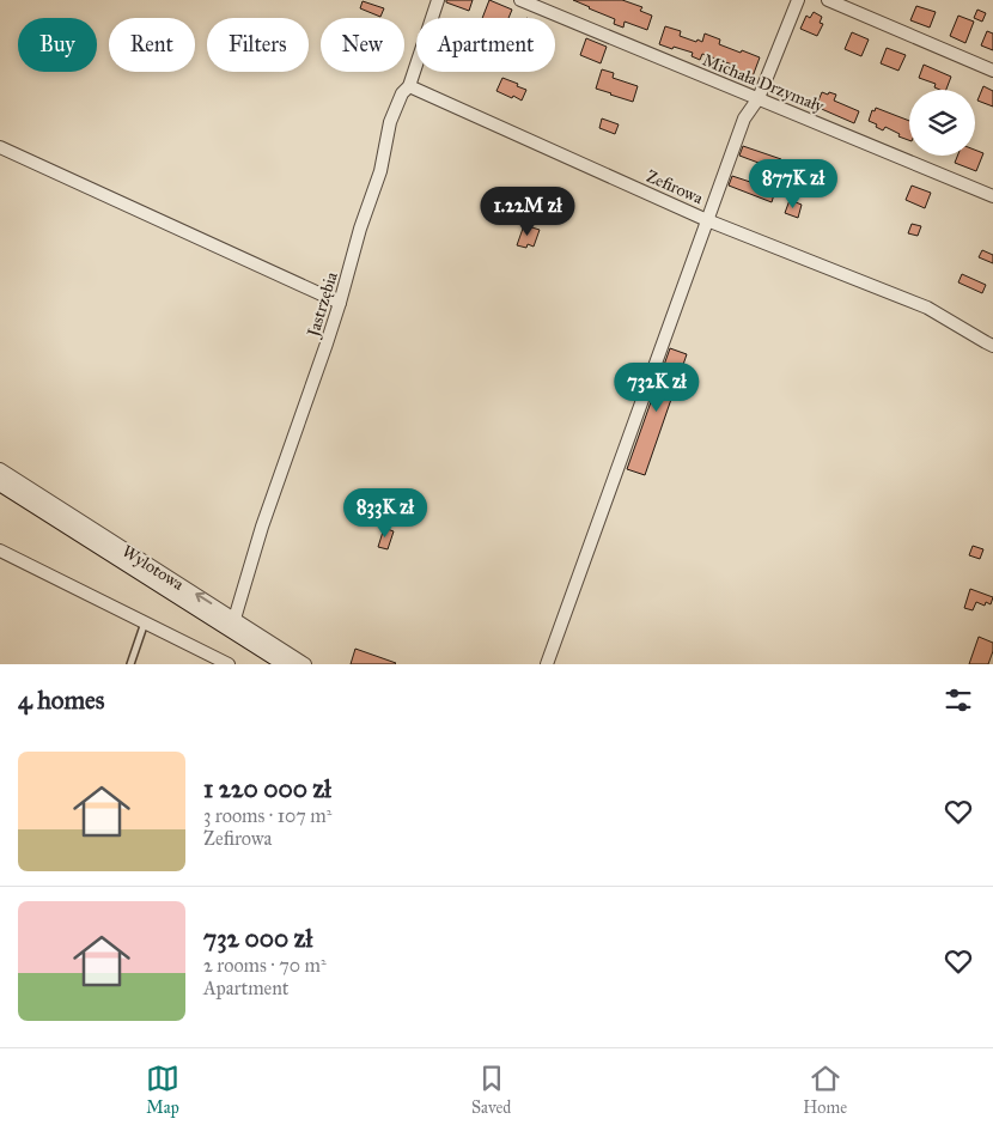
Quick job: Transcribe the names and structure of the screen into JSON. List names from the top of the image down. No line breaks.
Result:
{"streets":{"street":["Michała Drzymały","Zefirowa","Jastrzębia","Wylotowa"]},"crossings":[["Zefirowa","Jastrzębia"],["Jastrzębia","Wylotowa"]],"page":{"chip":["Buy","Rent","Filters","New","Apartment"],"price":["877K zł","1.22M zł","732K zł","833K zł"],"heading":"4 homes","list":[{"name":"1 220 000 zł","note":"3 rooms · 107 m² · Zefirowa"},{"name":"732 000 zł","note":"2 rooms · 70 m² · Apartment"}],"tabs":["Map","Saved","Home"]}}
